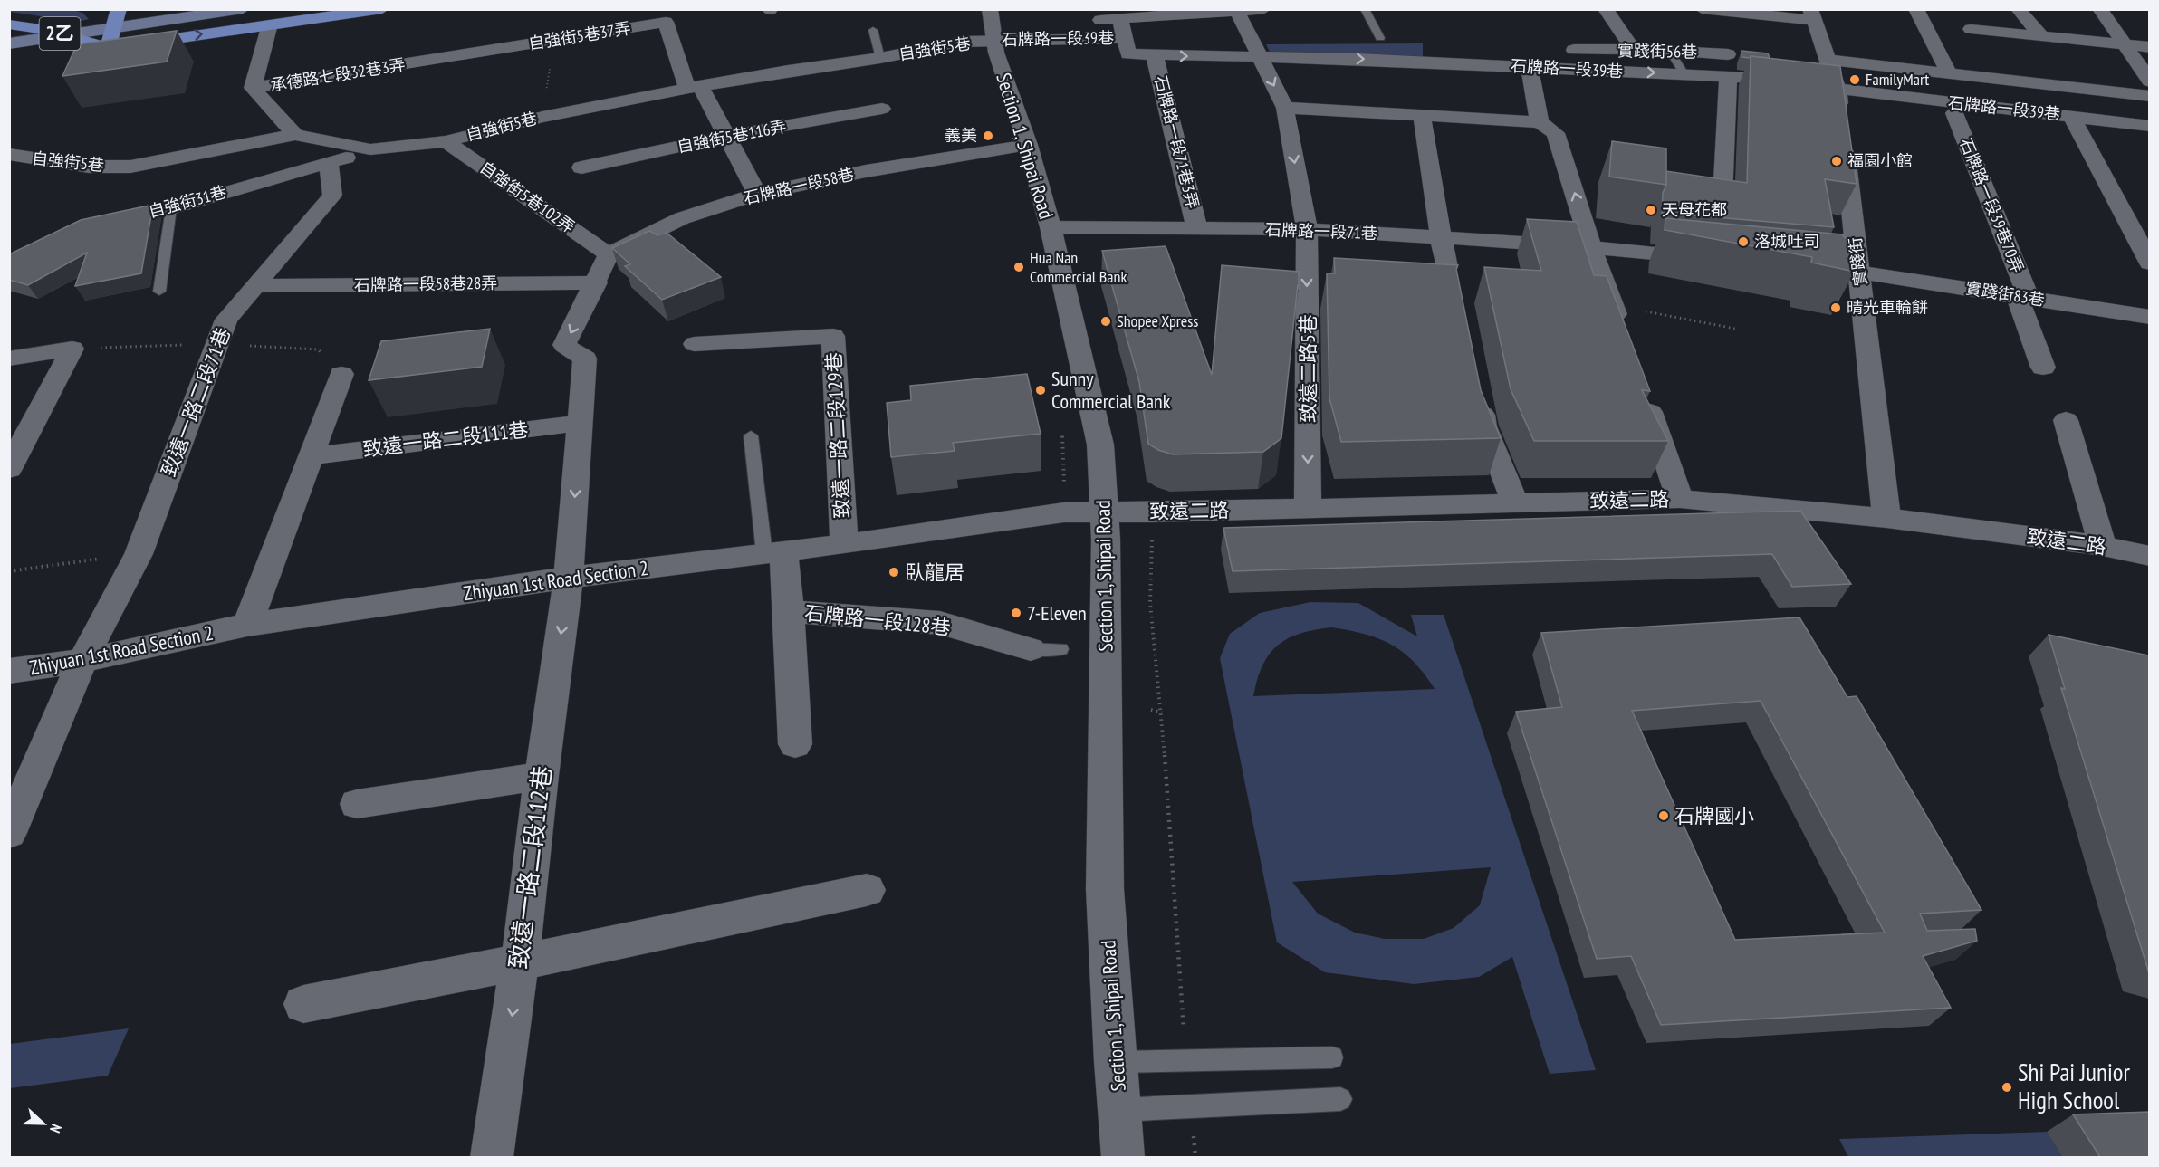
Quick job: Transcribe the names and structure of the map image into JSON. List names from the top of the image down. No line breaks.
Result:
{"streets":{"main road":["2乙"],"street":["自強街5巷37弄","石牌路一段39巷","自強街5巷","實踐街56巷","承德路七段32巷3弄","自強街5巷116弄","石牌路一段71巷3弄","Section 1, Shipai Road","石牌路一段58巷","自強街5巷102弄","自強街31巷","石牌路一段39巷70弄","石牌路一段71巷","實踐街","石牌路一段58巷28弄","實踐街83巷","致遠二路5巷","致遠一路二段71巷","致遠一路二段129巷","致遠一路二段111巷","致遠二路","Zhiyuan 1st Road Section 2","石牌路一段128巷","致遠一路二段112巷"]},"crossings":[["自強街5巷37弄","自強街5巷"],["自強街5巷37弄","承德路七段32巷3弄"],["石牌路一段39巷","自強街5巷"],["石牌路一段39巷","石牌路一段71巷3弄"],["石牌路一段39巷","Section 1, Shipai Road"],["石牌路一段39巷","實踐街"],["石牌路一段39巷","致遠二路5巷"],["自強街5巷","Section 1, Shipai Road"],["自強街5巷","自強街5巷102弄"],["自強街5巷","自強街31巷"],["石牌路一段71巷3弄","石牌路一段71巷"],["Section 1, Shipai Road","石牌路一段58巷"],["Section 1, Shipai Road","石牌路一段71巷"],["Section 1, Shipai Road","致遠二路"],["Section 1, Shipai Road","Zhiyuan 1st Road Section 2"],["石牌路一段58巷","自強街5巷102弄"],["自強街31巷","致遠一路二段71巷"],["石牌路一段39巷70弄","實踐街83巷"],["石牌路一段71巷","致遠二路5巷"],["實踐街","實踐街83巷"],["實踐街","致遠二路"],["石牌路一段58巷28弄","致遠一路二段71巷"],["致遠二路5巷","致遠二路"],["致遠一路二段71巷","Zhiyuan 1st Road Section 2"],["致遠一路二段129巷","Zhiyuan 1st Road Section 2"],["致遠二路","Zhiyuan 1st Road Section 2"],["Zhiyuan 1st Road Section 2","石牌路一段128巷"],["Zhiyuan 1st Road Section 2","致遠一路二段112巷"]],"one_way":["致遠一路二段112巷"],"places":["FamilyMart","義美","福園小館","天母花都","洛城吐司","Hua Nan Commercial Bank","晴光車輪餅","Shopee Xpress","Sunny Commercial Bank","臥龍居","7-Eleven","石牌國小","Shi Pai Junior High School"],"north":"right"}
